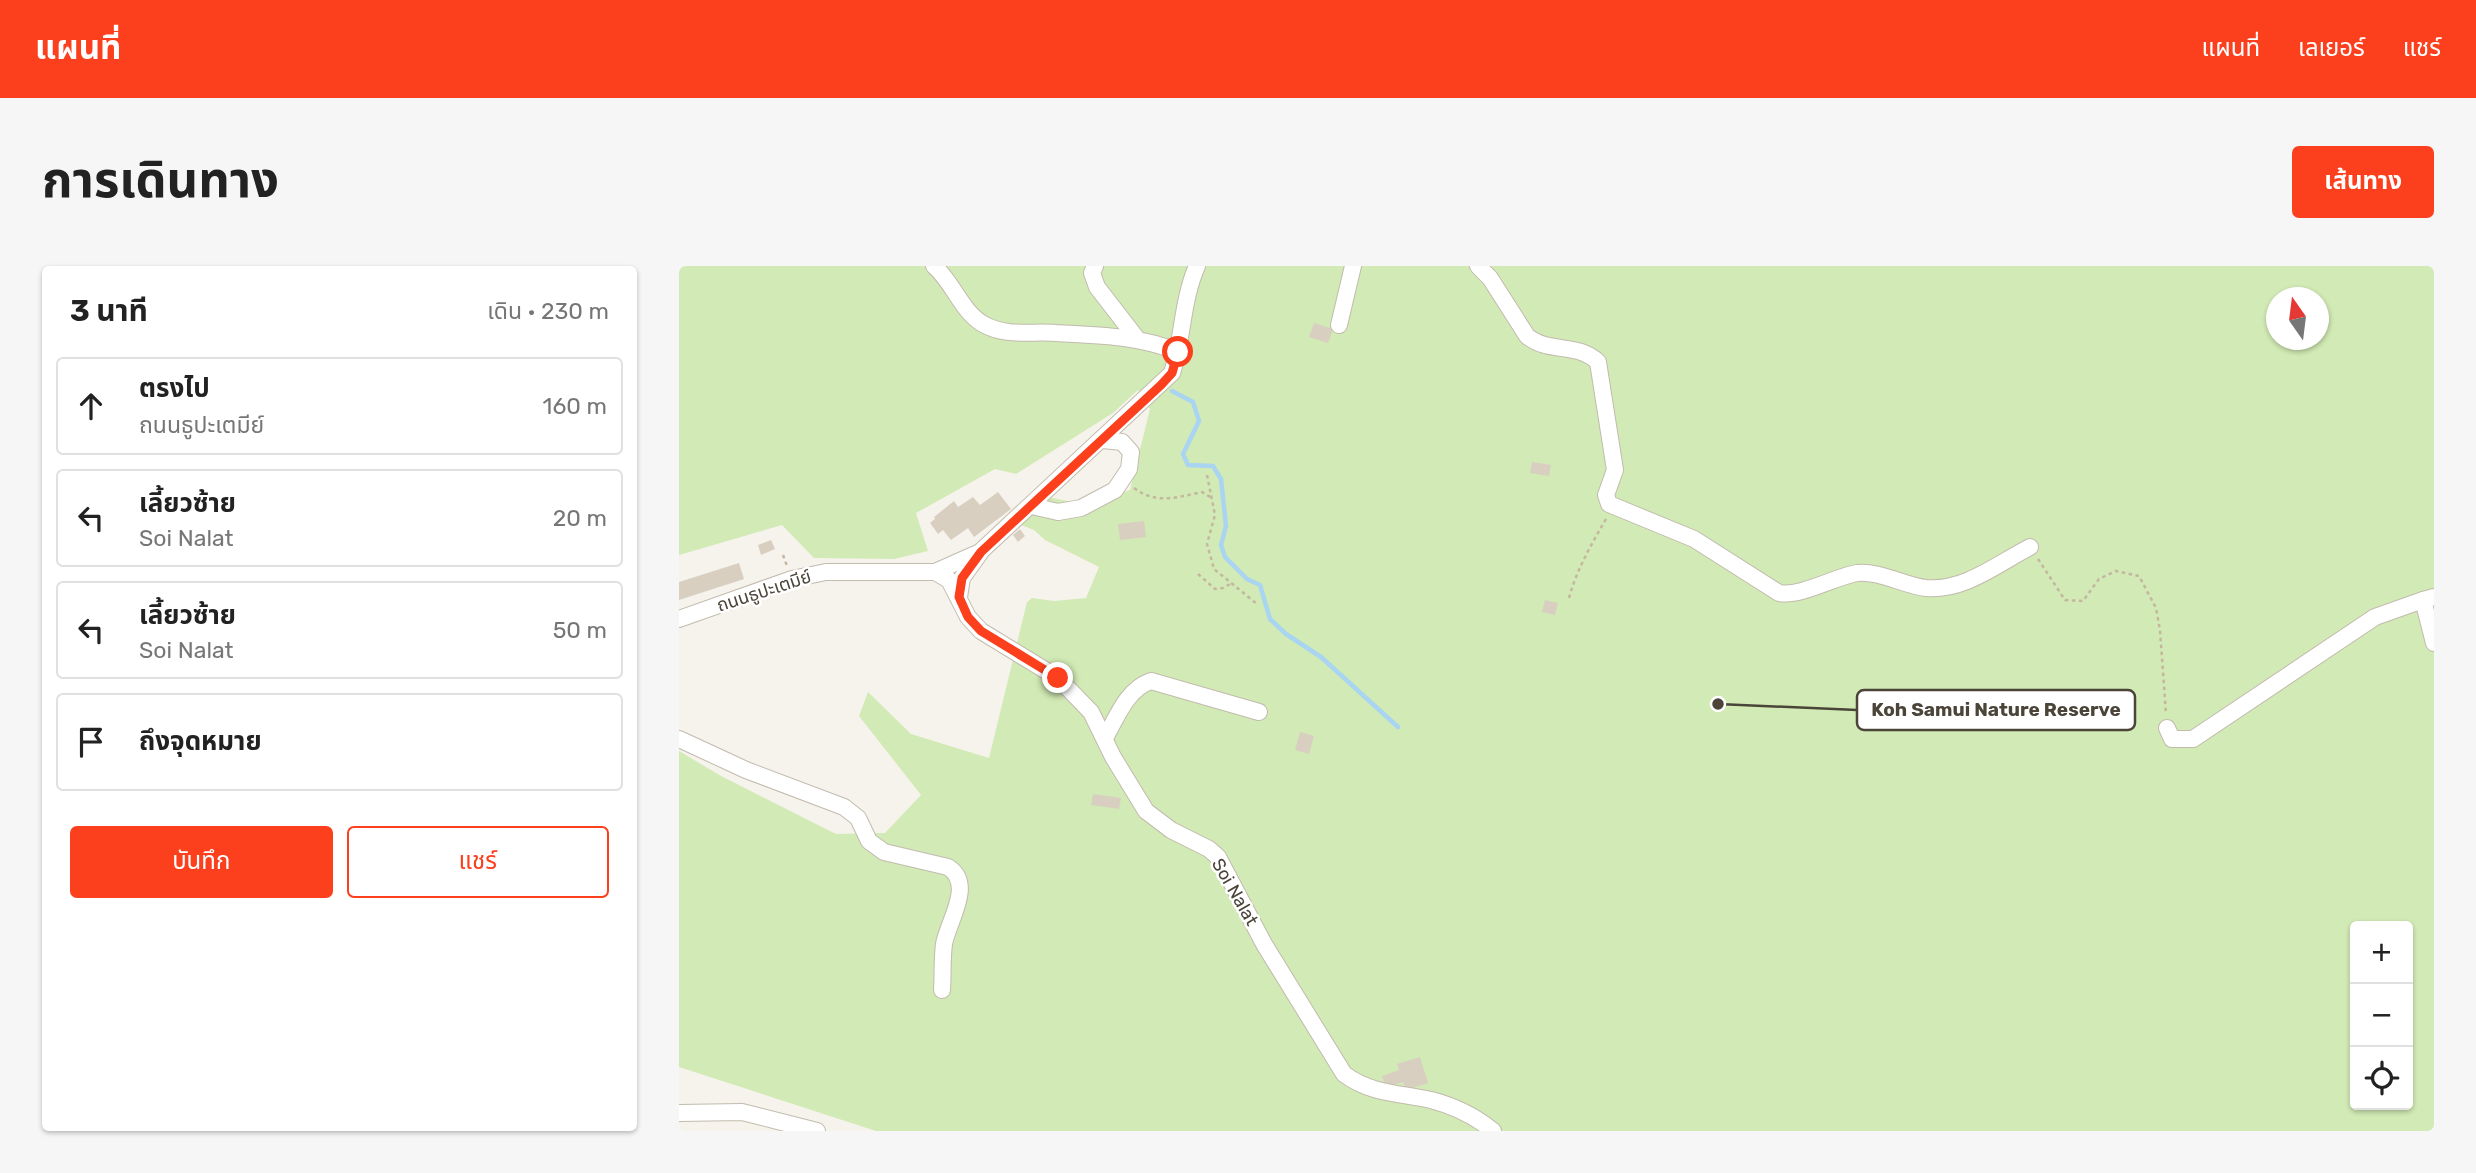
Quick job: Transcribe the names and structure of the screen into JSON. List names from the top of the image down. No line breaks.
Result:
{"streets":{"street":["ถนนธูปะเตมีย์","Soi Nalat"]},"places":["Koh Samui Nature Reserve"],"north":"top","page":{"header":"แผนที่","nav":["แผนที่","เลเยอร์","แชร์"],"title":"การเดินทาง","buttons":["เส้นทาง",["บันทึก","แชร์"]],"heading":["3 นาที","เดิน · 230 m"],"list":[["ตรงไป","ถนนธูปะเตมีย์","160 m"],["เลี้ยวซ้าย","Soi Nalat","20 m"],["เลี้ยวซ้าย","Soi Nalat","50 m"],"ถึงจุดหมาย"],"map_buttons":["+","−"]}}
